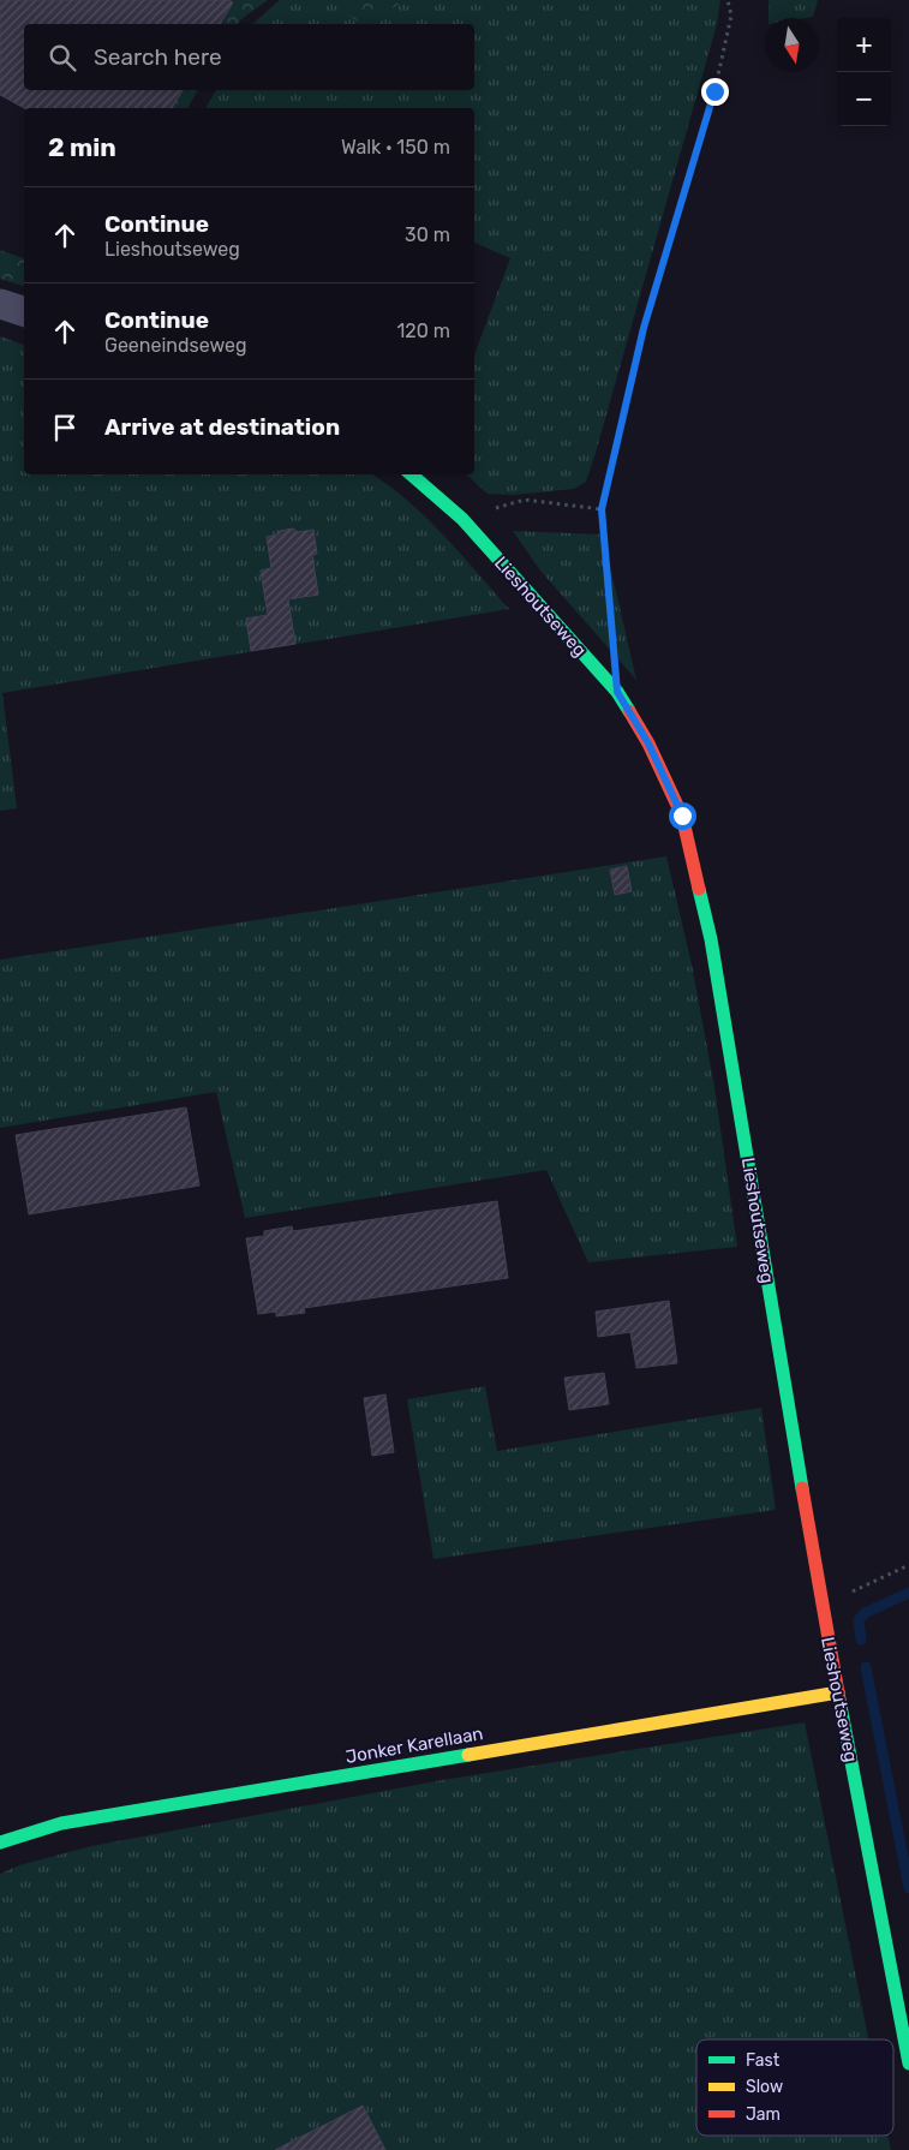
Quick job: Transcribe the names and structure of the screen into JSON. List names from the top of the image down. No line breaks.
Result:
{"streets":{"street":["Lieshoutseweg","Jonker Karellaan"]},"crossings":[["Lieshoutseweg","Jonker Karellaan"]],"legend":["Fast","Slow","Jam"],"north":"bottom","page":{"map_buttons":["+","−"],"search":"Search here","heading":["2 min","Walk · 150 m"],"list":[["Continue","Lieshoutseweg","30 m"],["Continue","Geeneindseweg","120 m"],"Arrive at destination"]}}
